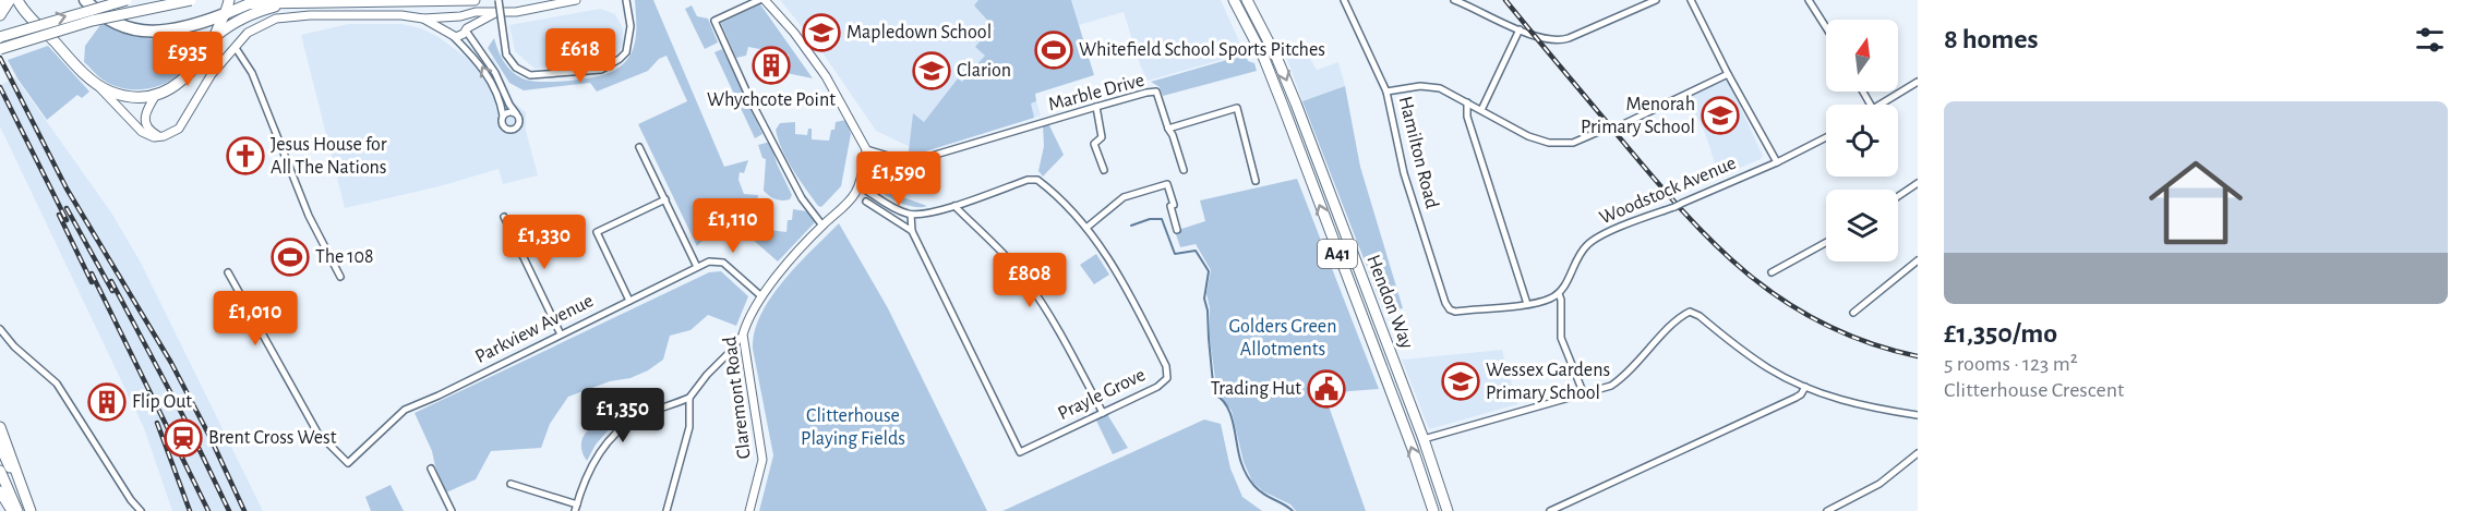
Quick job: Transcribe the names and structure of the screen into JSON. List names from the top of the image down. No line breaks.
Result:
{"streets":{"main road":["A41","Hendon Way"],"street":["Marble Drive","Hamilton Road","Woodstock Avenue","Parkview Avenue","Prayle Grove","Claremont Road"]},"parks":["Golders Green Allotments","Clitterhouse Playing Fields"],"places":{"school or university":["Mapledown School","Clarion","Menorah Primary School","Wessex Gardens Primary School"],"sports":["Whitefield School Sports Pitches","The 108"],"building":["Whychcote Point","Flip Out"],"church":["Jesus House for All The Nations"],"public building":["Trading Hut"],"station":["Brent Cross West"]},"north":"top","page":{"heading":"8 homes","price":["£618","£935","£1,590","£1,110","£1,330","£808","£1,010","£1,350"],"list":[{"name":"£1,350/mo","note":"5 rooms · 123 m² · Clitterhouse Crescent"}]}}
